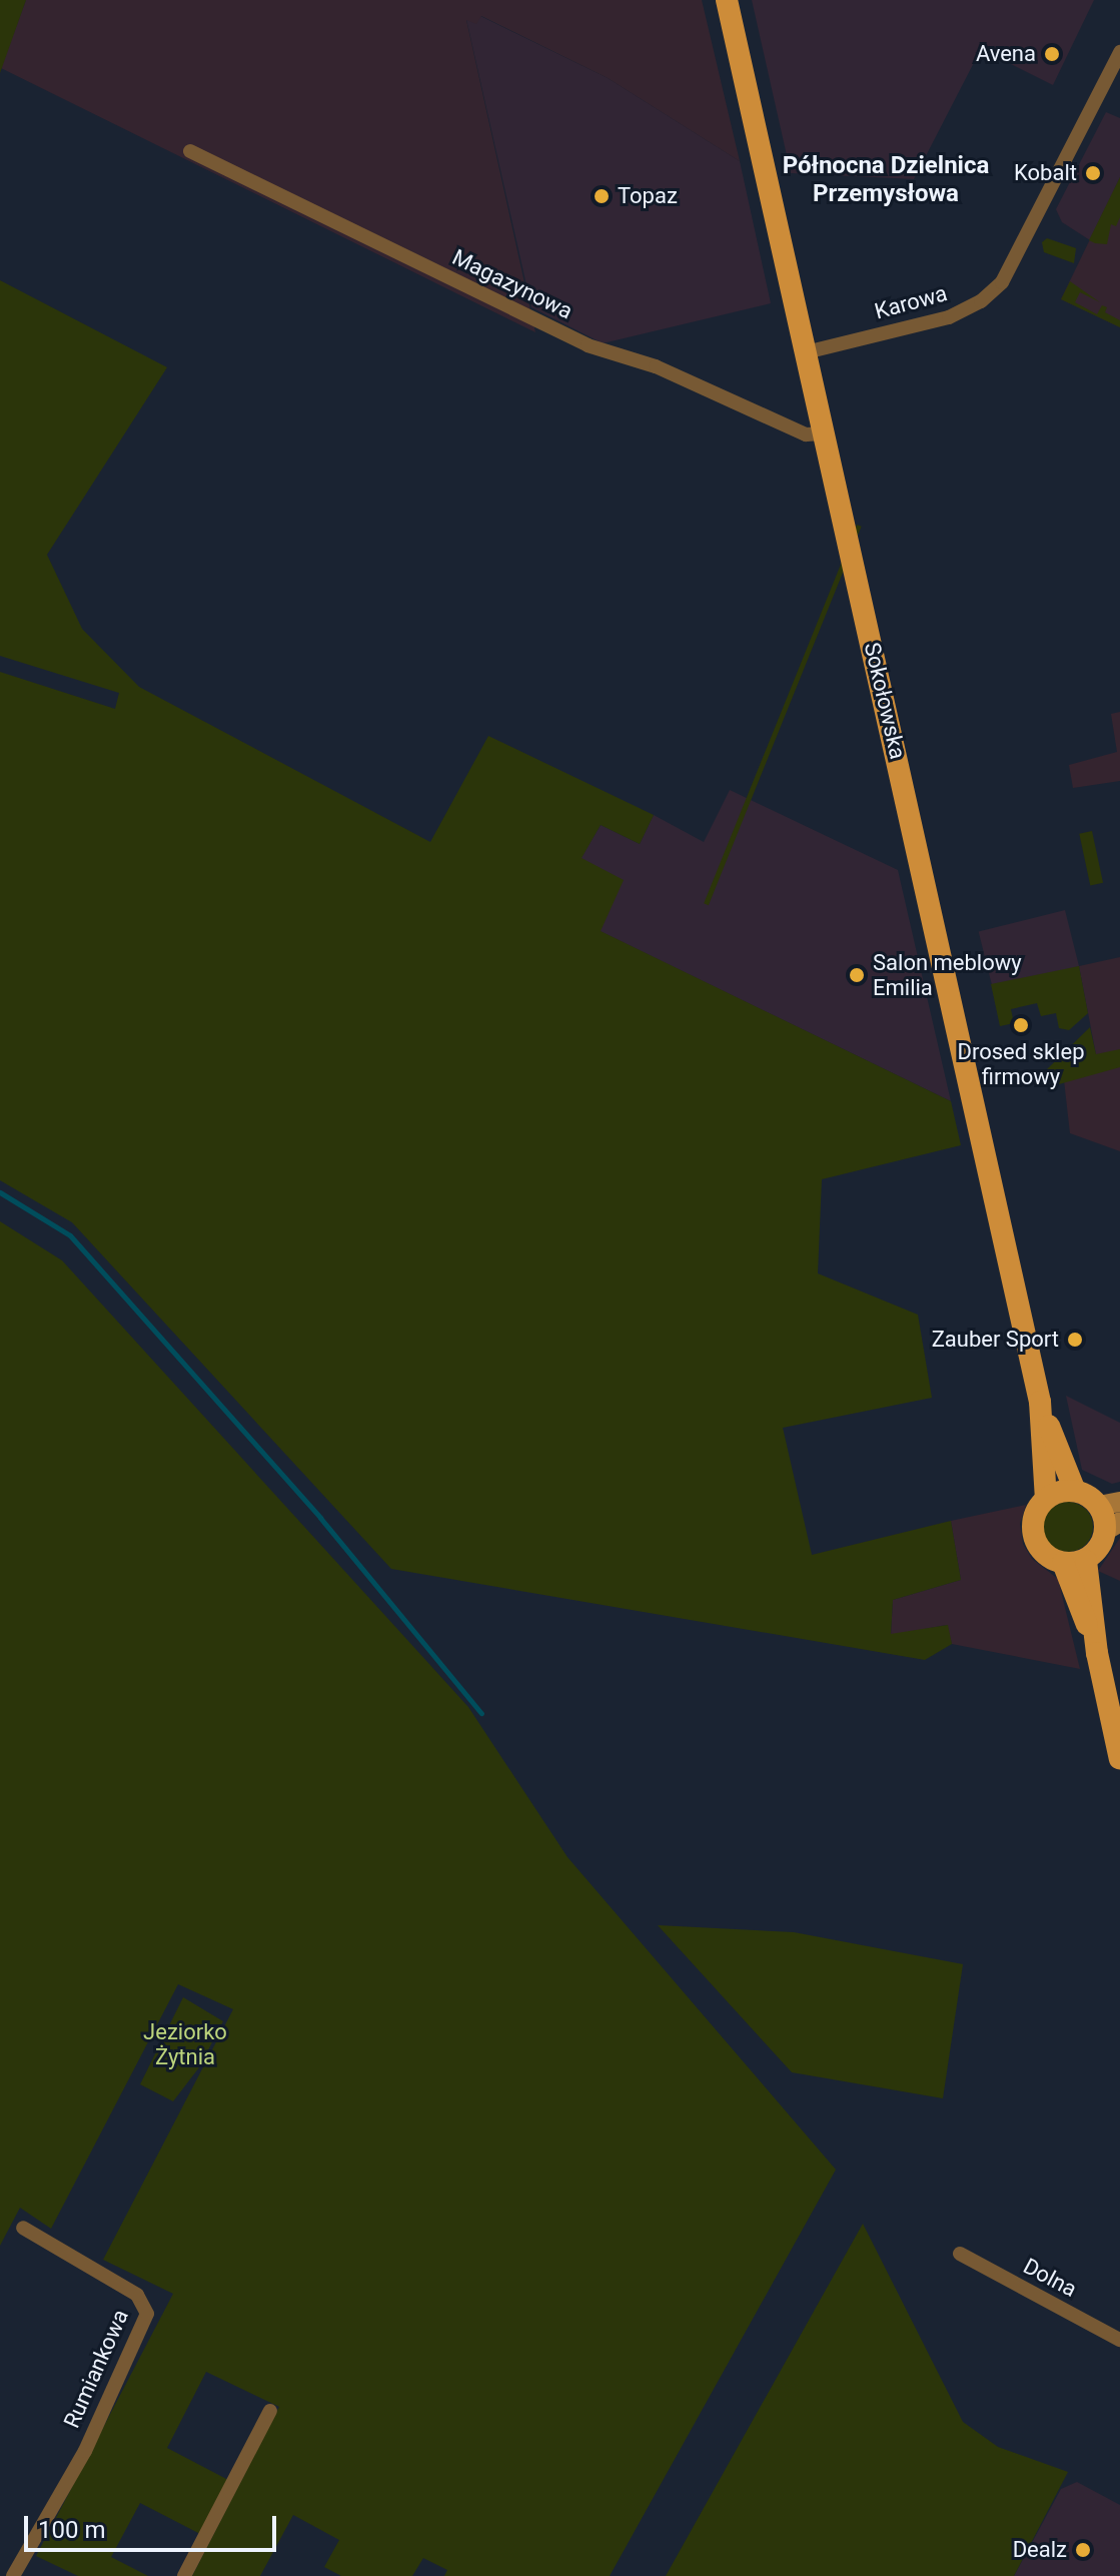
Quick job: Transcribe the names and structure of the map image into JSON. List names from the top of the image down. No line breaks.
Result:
{"streets":{"main road":["Sokołowska"],"street":["Magazynowa","Karowa","Dolna","Rumiankowa"]},"crossings":[["Magazynowa","Sokołowska"],["Karowa","Sokołowska"]],"districts":["Północna Dzielnica Przemysłowa"],"parks":["Jeziorko Żytnia"],"places":["Avena","Kobalt","Topaz","Salon meblowy Emilia","Drosed sklep firmowy","Zauber Sport","Dealz"],"scale_bar":"100 m"}
